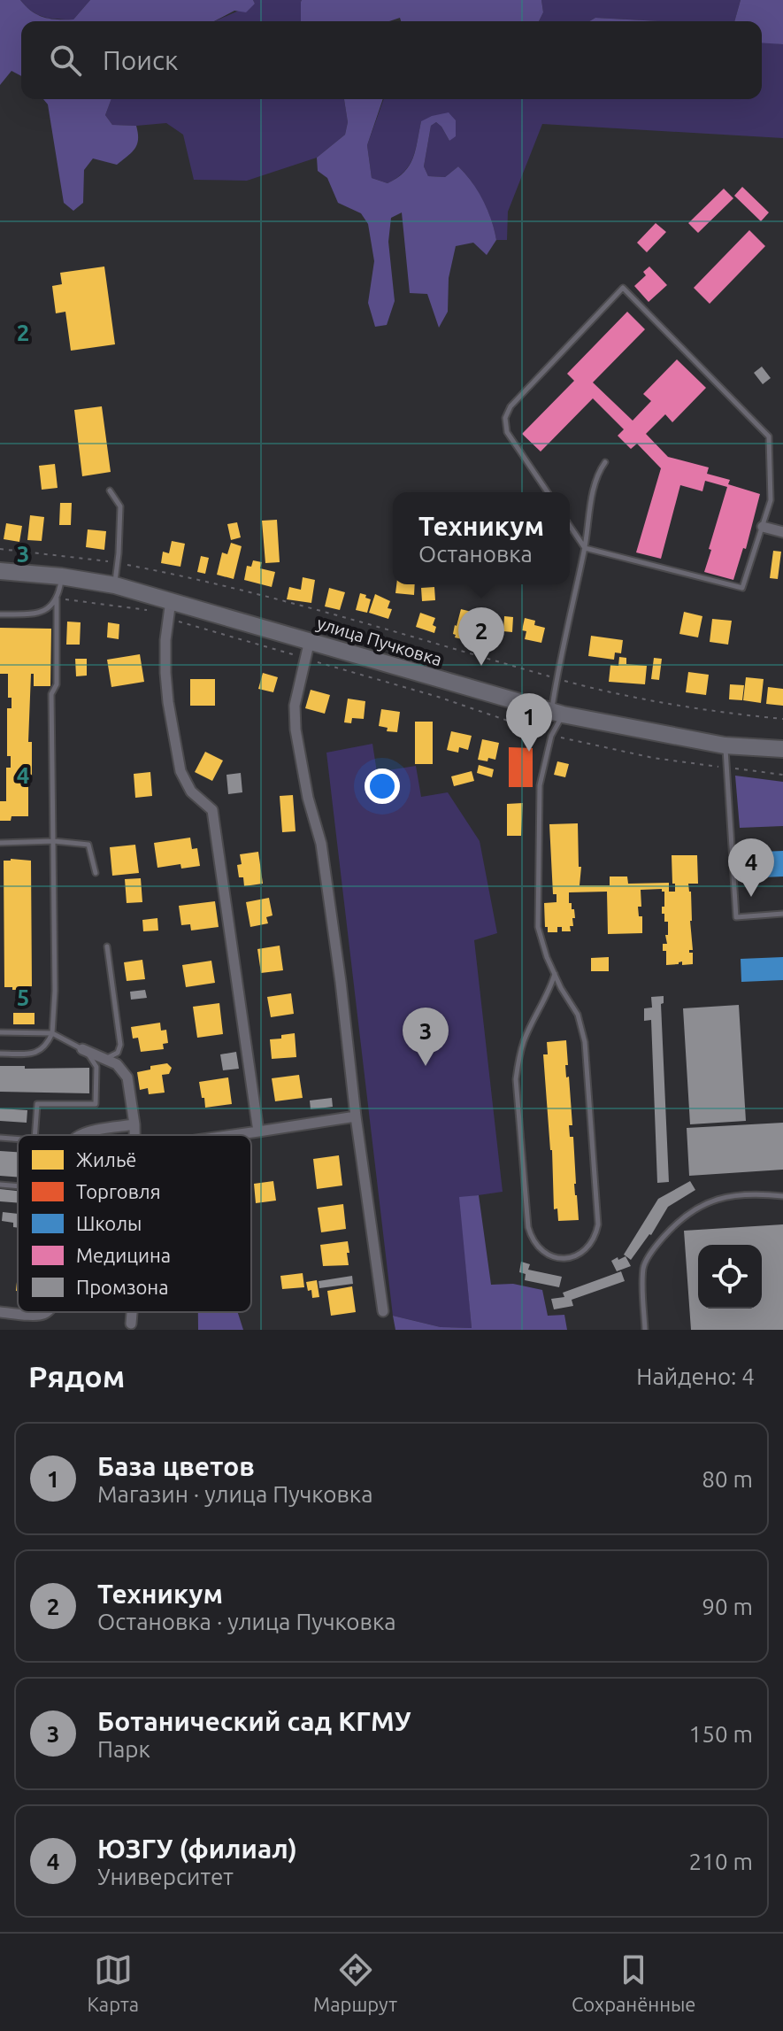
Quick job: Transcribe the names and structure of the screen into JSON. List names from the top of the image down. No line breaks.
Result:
{"streets":{"main road":["улица Пучковка"]},"legend":["Жильё","Торговля","Школы","Медицина","Промзона"],"page":{"search":"Поиск","popup":["Техникум","Остановка"],"pins":["2","1","4","3"],"heading":["Рядом","Найдено: 4"],"list":[{"mark":"1","name":"База цветов","note":"Магазин · улица Пучковка","value":"80 m"},{"mark":"2","name":"Техникум","note":"Остановка · улица Пучковка","value":"90 m"},{"mark":"3","name":"Ботанический сад КГМУ","note":"Парк","value":"150 m"},{"mark":"4","name":"ЮЗГУ (филиал)","note":"Университет","value":"210 m"}],"nav":["Карта","Маршрут","Сохранённые"]},"grid":{"rows":["2","3","4","5"]}}
